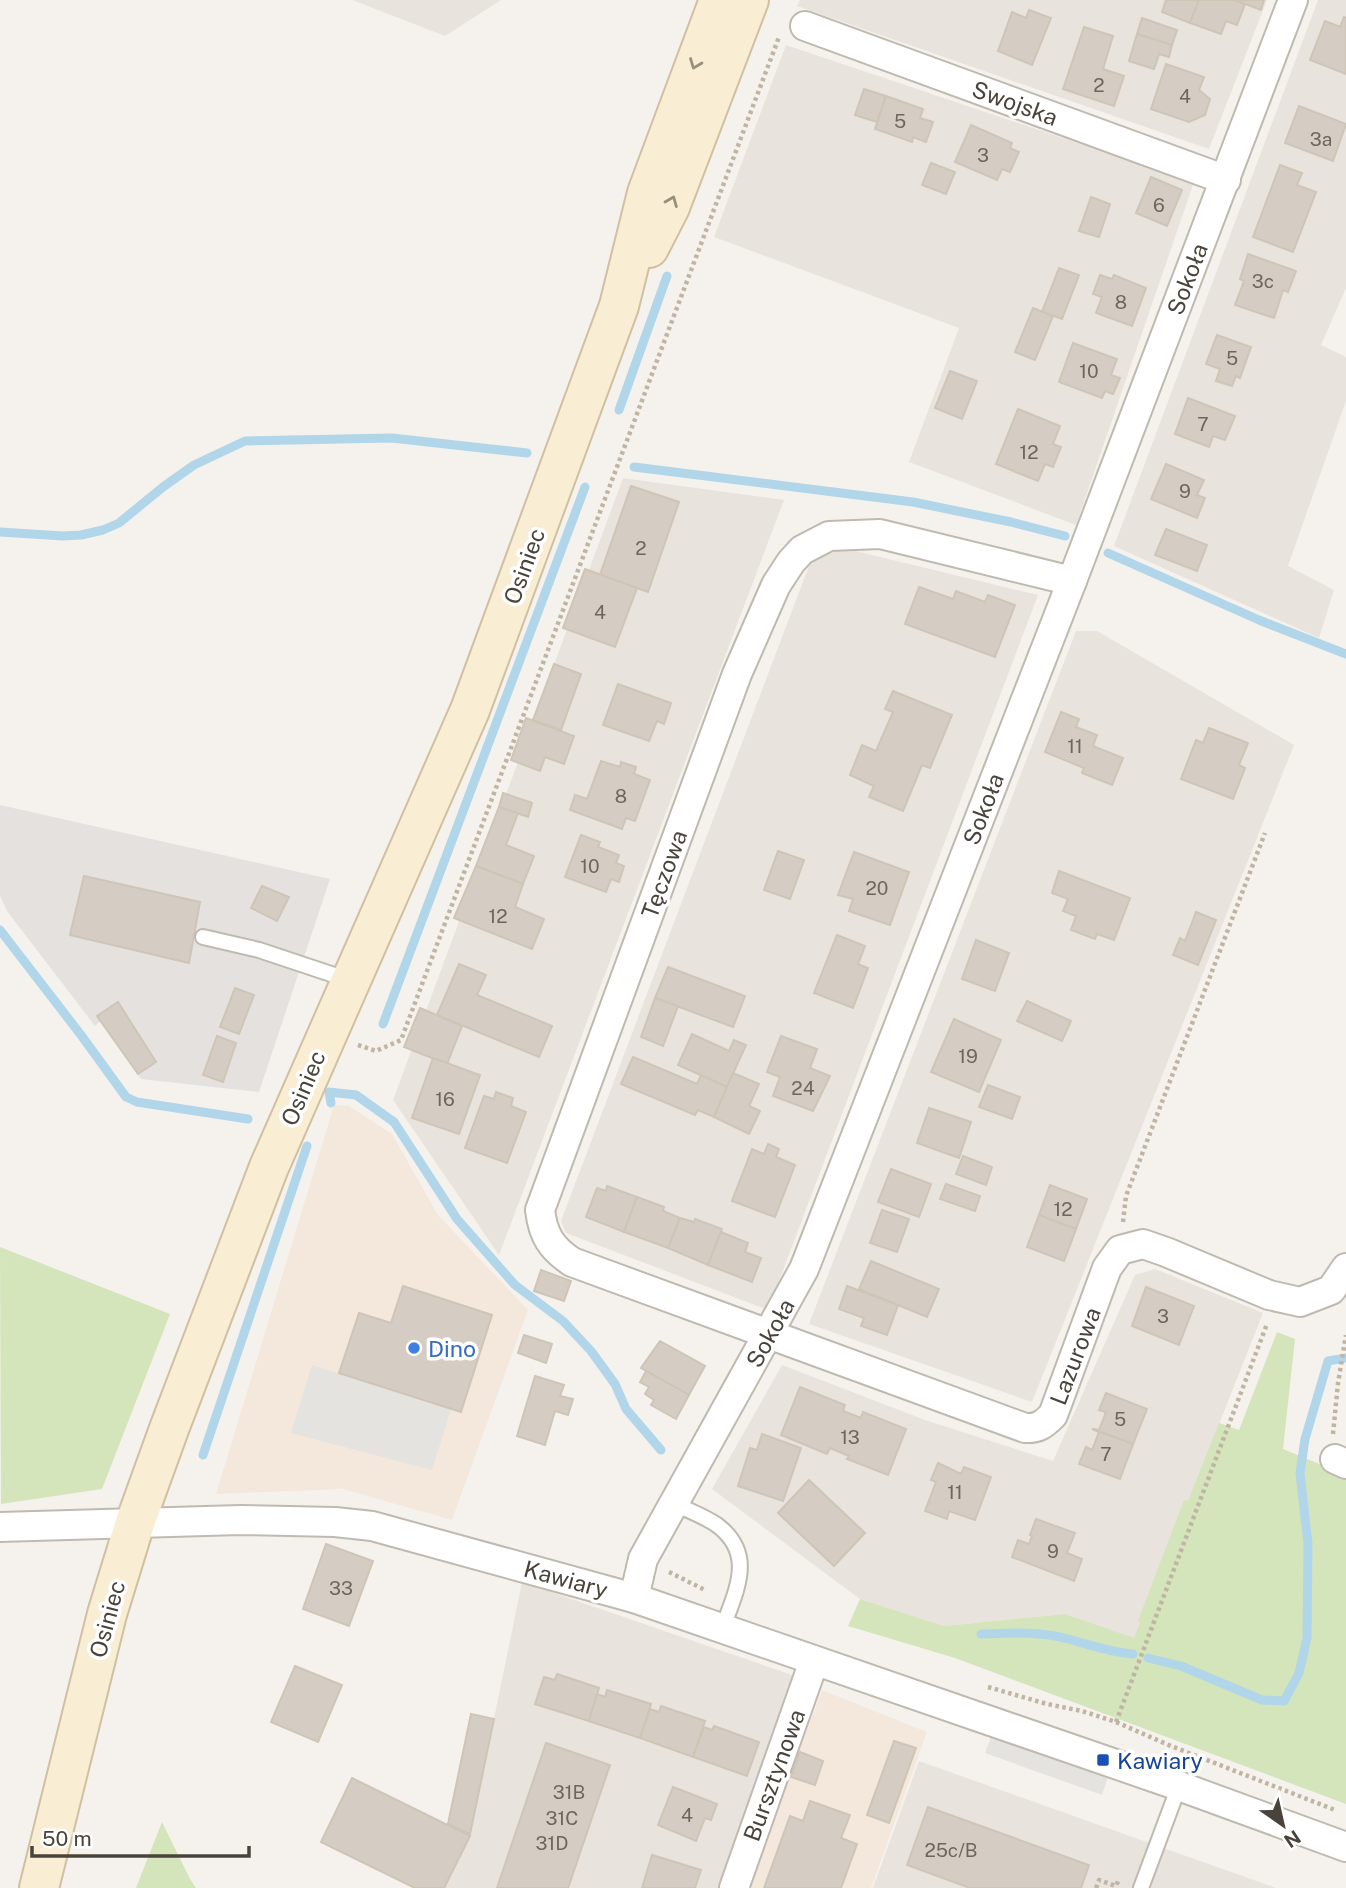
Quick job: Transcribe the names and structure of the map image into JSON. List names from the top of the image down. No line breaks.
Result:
{"streets":{"street":["Swojska","Sokoła","Osiniec","Tęczowa","Lazurowa","Kawiary","Bursztynowa"]},"crossings":[["Swojska","Sokoła"],["Sokoła","Tęczowa"],["Sokoła","Lazurowa"],["Sokoła","Kawiary"],["Osiniec","Kawiary"],["Tęczowa","Lazurowa"],["Kawiary","Bursztynowa"]],"places":{"other":["Dino"],"transit":["Kawiary"]},"house_numbers":["2","4","5","3a","3","6","3c","8","5","10","7","12","9","2","4","11","8","10","20","12","19","24","16","12","3","5","13","7","11","9","33","31B","4","31C","31D","25c/B"],"scale_bar":"50 m","north":"bottom right"}
